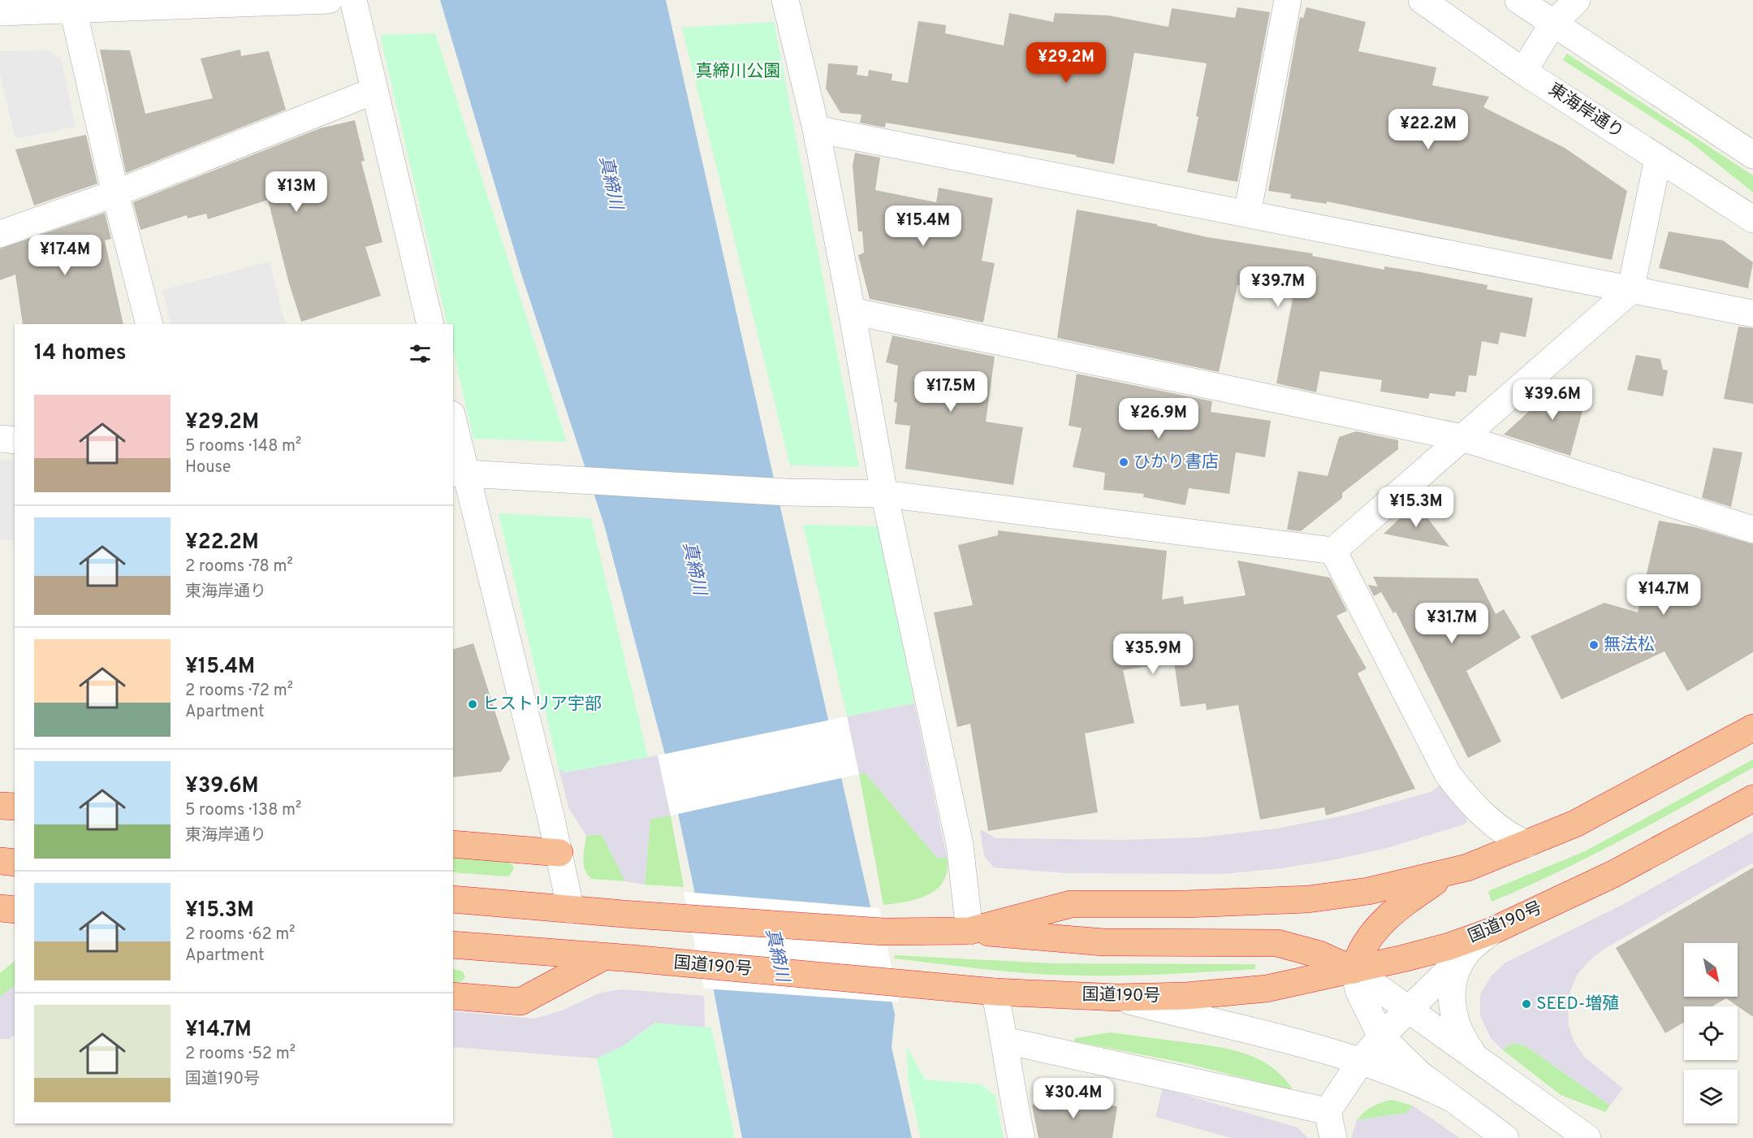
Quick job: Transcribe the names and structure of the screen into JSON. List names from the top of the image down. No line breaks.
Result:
{"streets":{"highway":["国道190号"],"street":["東海岸通り"]},"water":["真締川"],"parks":["真締川公園"],"places":["ひかり書店","無法松","ヒストリア宇部","SEED-増殖"],"north":"bottom right","page":{"price":["¥29.2M","¥22.2M","¥13M","¥15.4M","¥17.4M","¥39.7M","¥17.5M","¥39.6M","¥26.9M","¥15.3M","¥14.7M","¥31.7M","¥35.9M","¥30.4M"],"heading":"14 homes","list":[{"name":"¥29.2M","note":"5 rooms · 148 m² · House"},{"name":"¥22.2M","note":"2 rooms · 78 m² · 東海岸通り"},{"name":"¥15.4M","note":"2 rooms · 72 m² · Apartment"},{"name":"¥39.6M","note":"5 rooms · 138 m² · 東海岸通り"},{"name":"¥15.3M","note":"2 rooms · 62 m² · Apartment"},{"name":"¥14.7M","note":"2 rooms · 52 m² · 国道190号"}]}}
